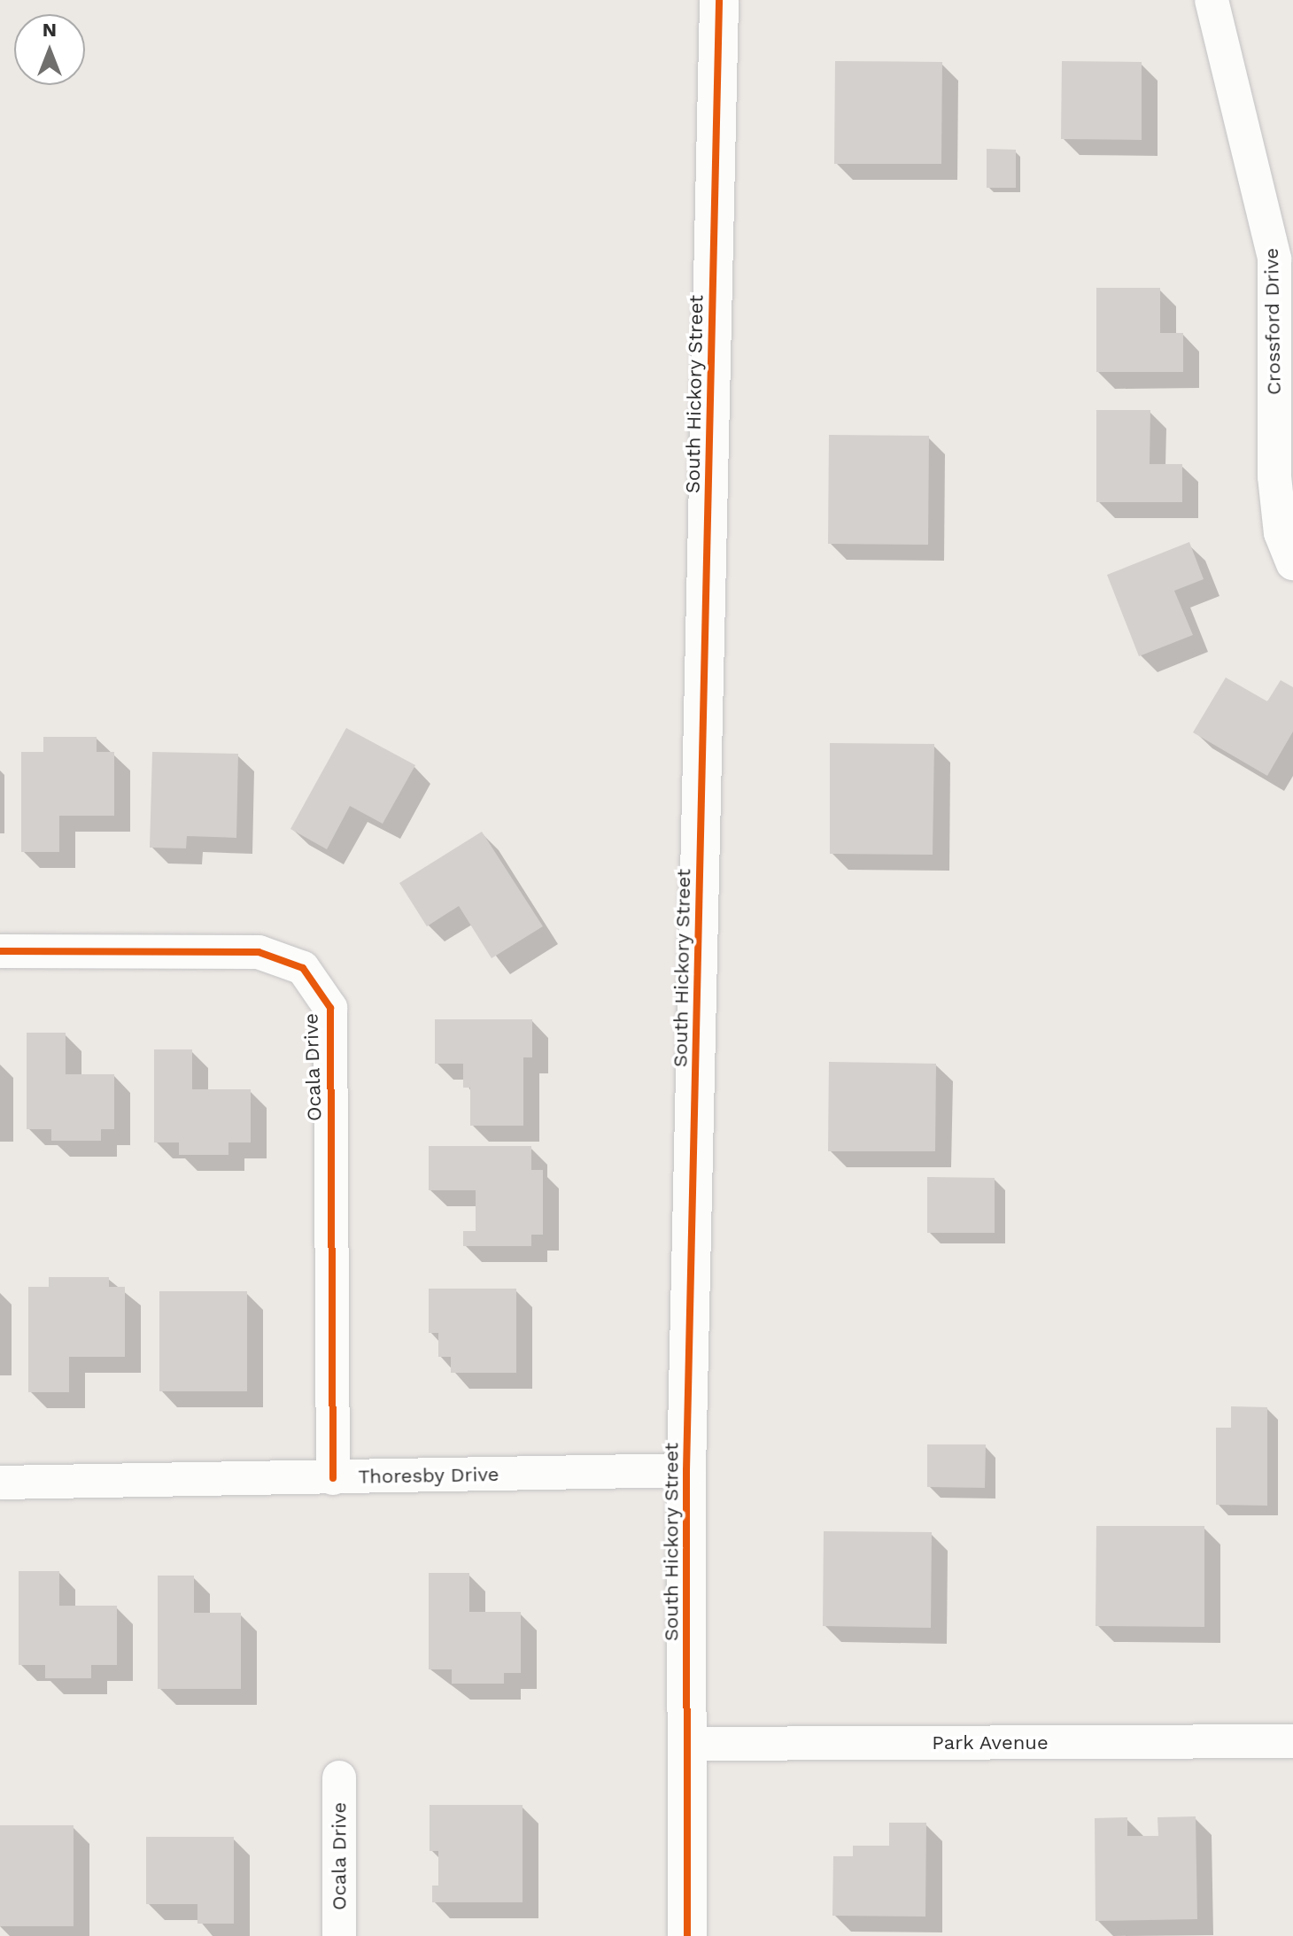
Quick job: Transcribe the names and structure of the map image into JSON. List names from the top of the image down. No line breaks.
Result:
{"streets":{"street":["Crossford Drive","South Hickory Street","Ocala Drive","Thoresby Drive","Park Avenue"]},"crossings":[["South Hickory Street","Thoresby Drive"],["South Hickory Street","Park Avenue"],["Ocala Drive","Thoresby Drive"]],"north":"top"}
